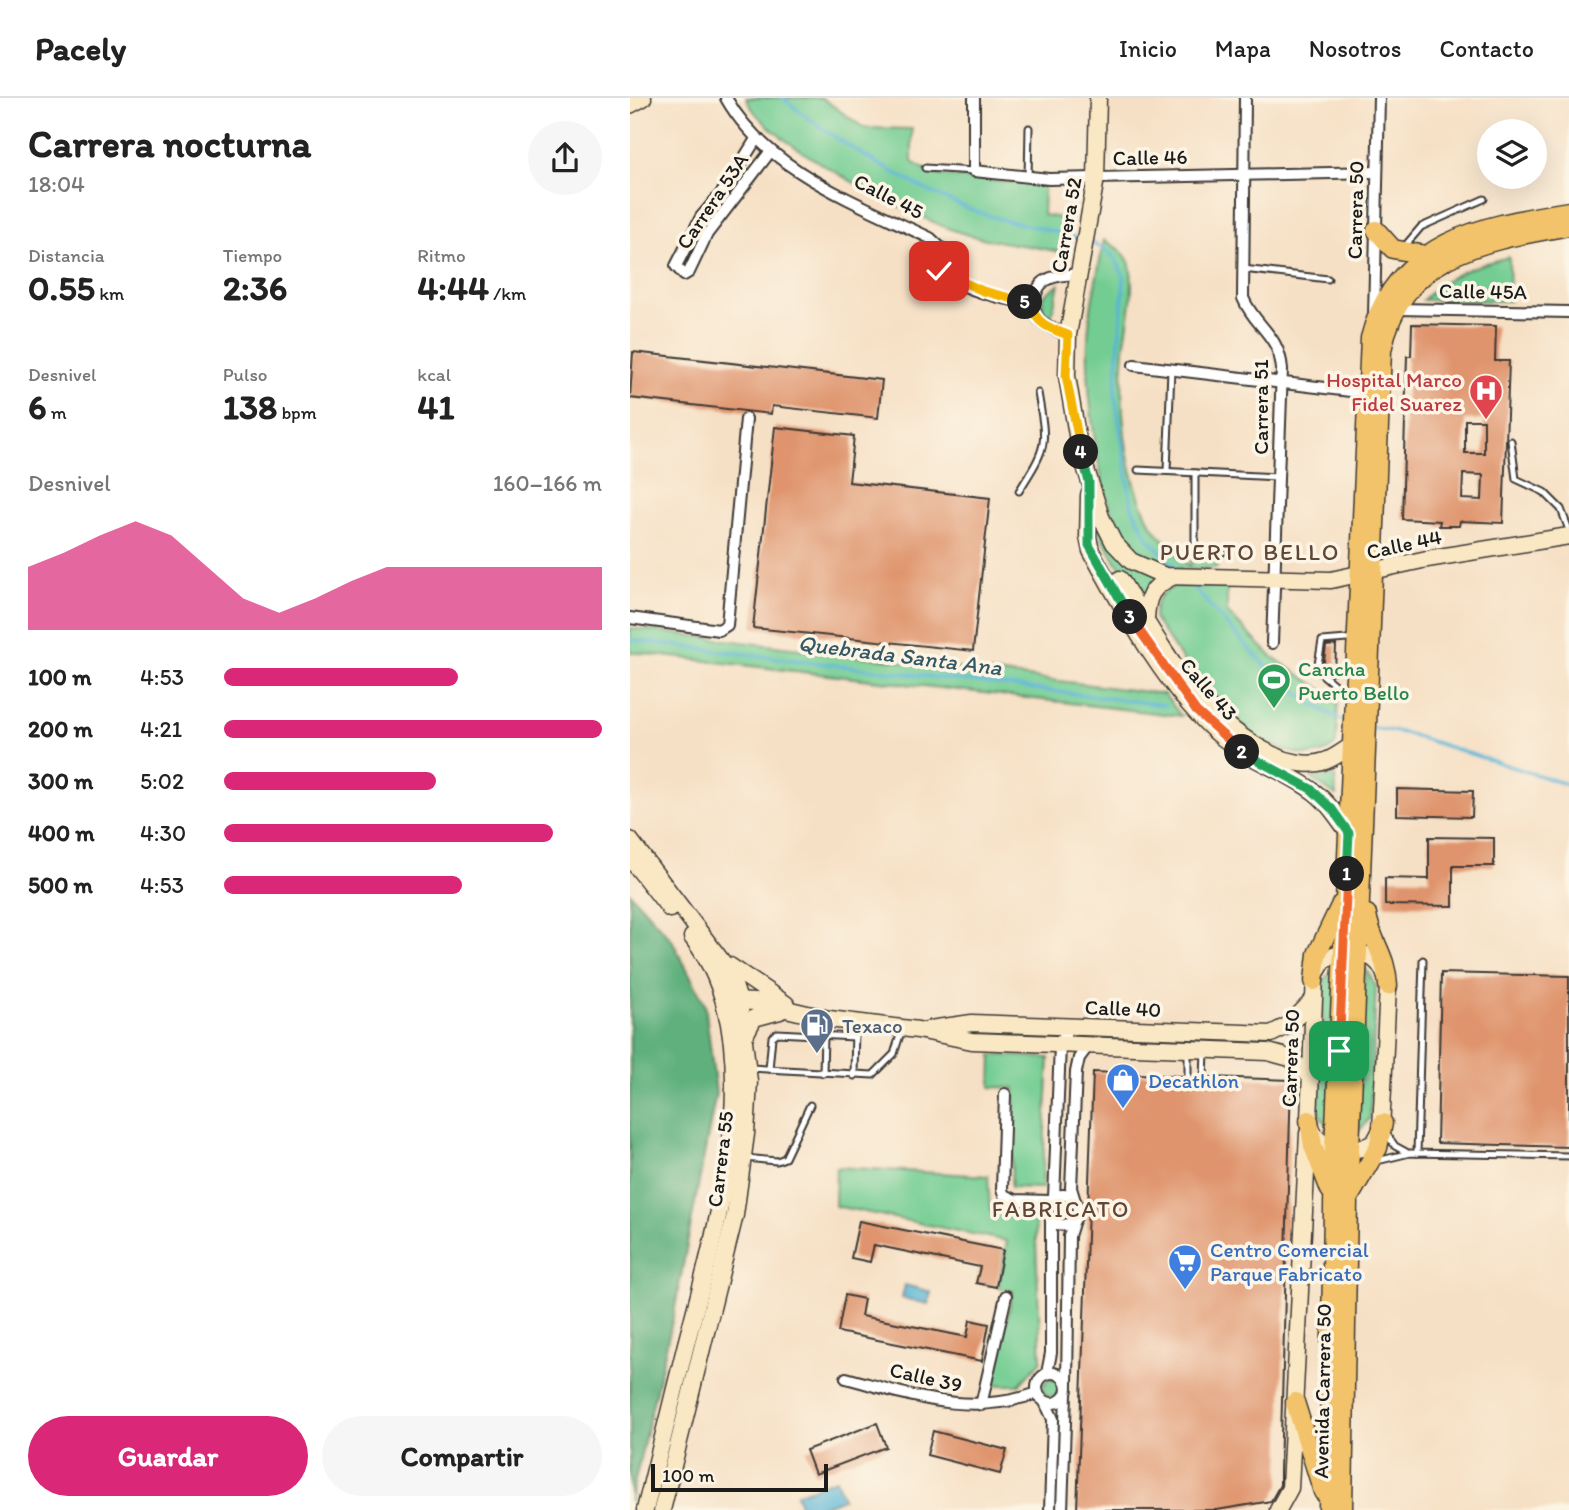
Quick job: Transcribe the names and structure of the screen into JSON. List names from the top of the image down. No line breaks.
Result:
{"streets":{"main road":["Carrera 50","Carrera 52","Calle 44","Calle 43","Calle 40","Carrera 55","Avenida Carrera 50"],"street":["Calle 46","Calle 45","Carrera 53A","Calle 45A","Carrera 51","Calle 39"]},"crossings":[["Calle 46","Carrera 50"],["Calle 46","Carrera 52"],["Calle 46","Carrera 51"],["Calle 45","Carrera 53A"],["Carrera 50","Calle 40"],["Carrera 50","Avenida Carrera 50"],["Carrera 52","Calle 44"],["Carrera 52","Calle 43"],["Calle 45A","Avenida Carrera 50"],["Carrera 51","Calle 44"],["Calle 44","Calle 43"],["Calle 44","Avenida Carrera 50"],["Calle 43","Avenida Carrera 50"],["Calle 40","Carrera 55"]],"districts":["PUERTO BELLO","FABRICATO"],"water":["Quebrada Santa Ana"],"places":{"hospital":["Hospital Marco Fidel Suarez"],"sports":["Cancha Puerto Bello"],"fuel station":["Texaco"],"shop":["Decathlon"],"supermarket":["Centro Comercial Parque Fabricato"]},"scale_bar":"100 m","page":{"header":"Pacely","nav":["Inicio","Mapa","Nosotros","Contacto"],"heading":["Carrera nocturna","18:04"],"stats":[["Distancia","0.55 km"],["Tiempo","2:36"],["Ritmo","4:44 /km"],["Desnivel","6 m"],["Pulso","138 bpm"],["kcal","41"]],"pins":["5","4","3","2","1"],"chart":["Desnivel","160–166 m"],"list":[{"name":"100 m","note":"4:53"},{"name":"200 m","note":"4:21"},{"name":"300 m","note":"5:02"},{"name":"400 m","note":"4:30"},{"name":"500 m","note":"4:53"}],"buttons":["Guardar","Compartir"],"scale":"100 m"}}
